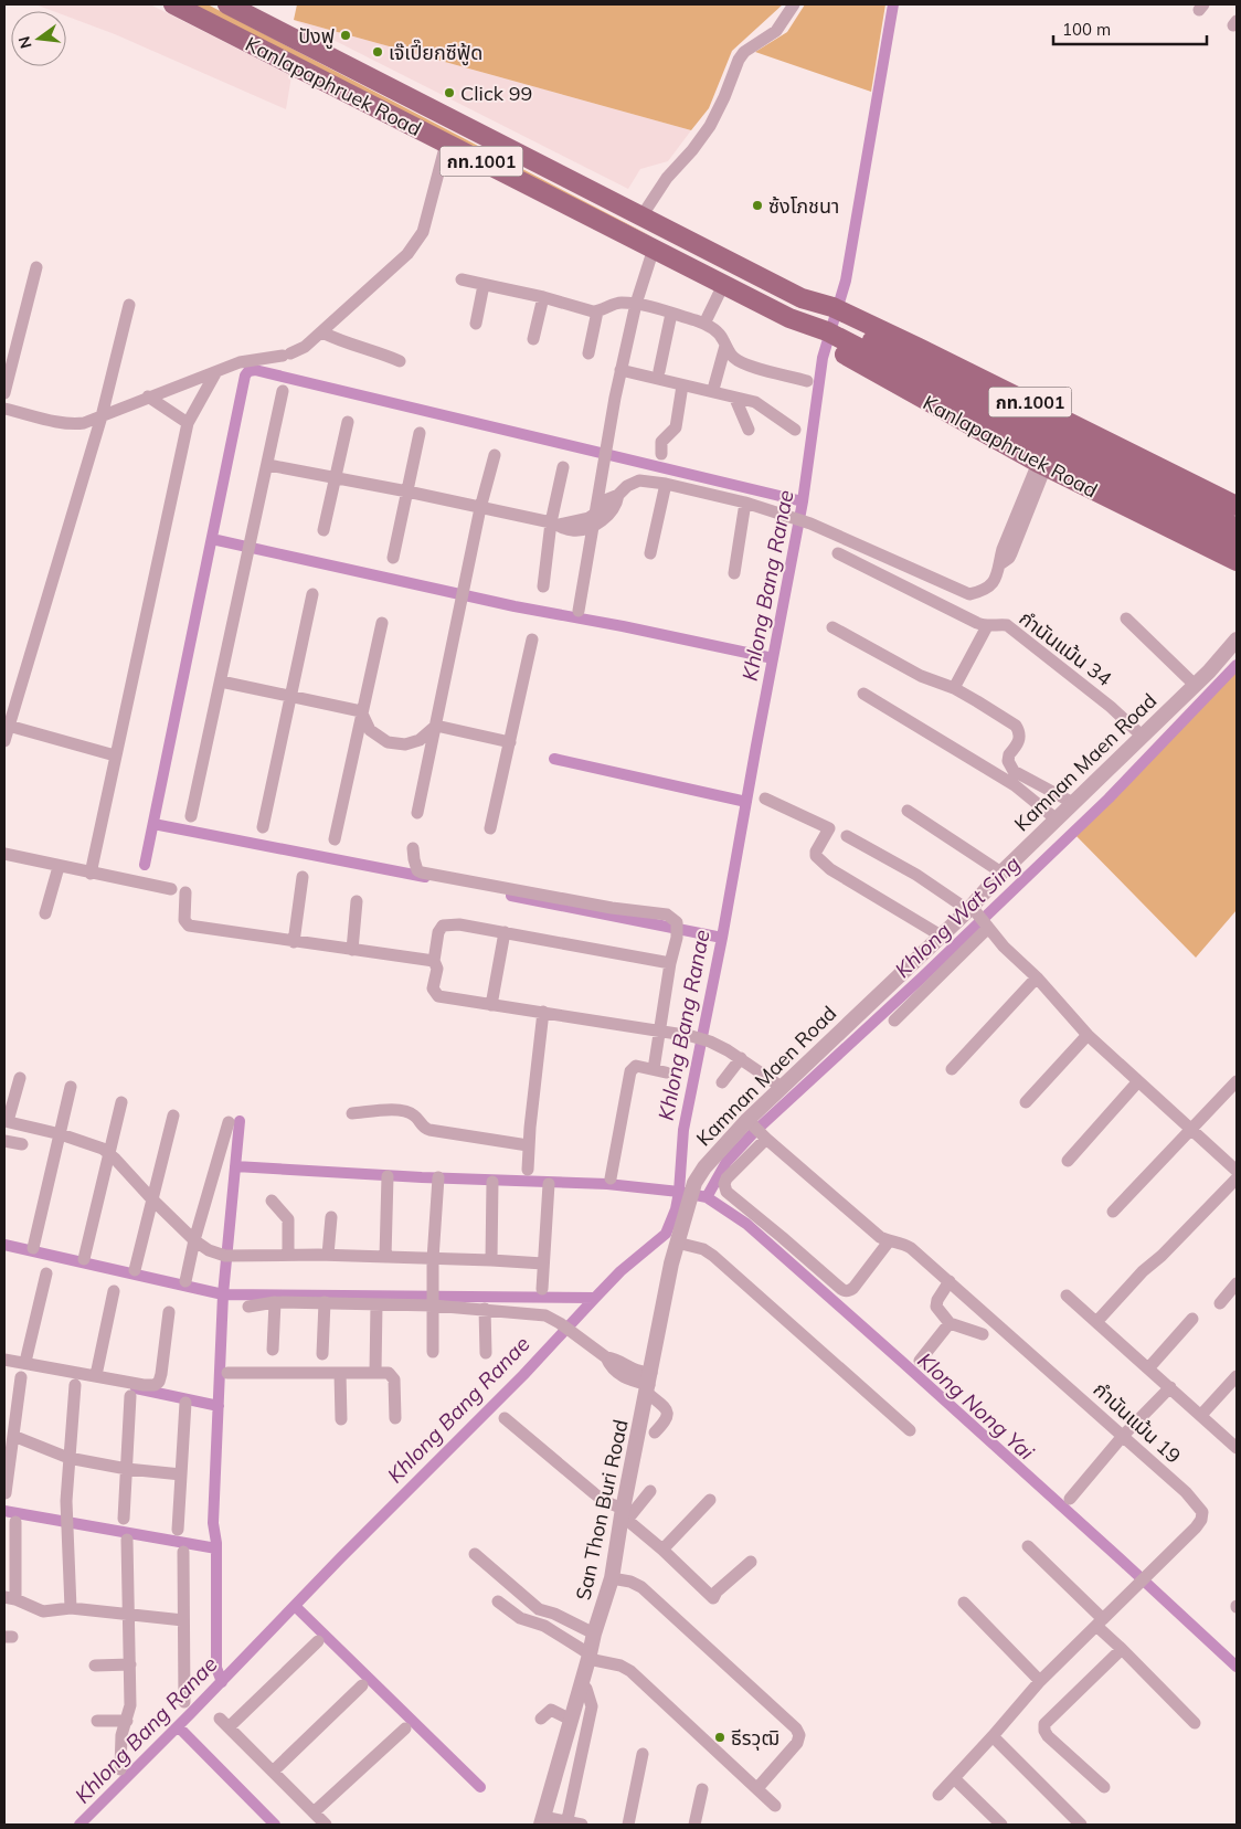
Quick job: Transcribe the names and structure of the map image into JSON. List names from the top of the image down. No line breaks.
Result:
{"streets":{"main road":["Kanlapaphruek Road","กท.1001"],"street":["กำนันแม้น 34","Kamnan Maen Road","กำนันแม้น 19","San Thon Buri Road"]},"crossings":[["กำนันแม้น 34","Kamnan Maen Road"],["Kamnan Maen Road","กำนันแม้น 19"],["Kamnan Maen Road","San Thon Buri Road"]],"water":["Khlong Bang Ranae","Khlong Wat Sing","Klong Nong Yai"],"places":["ปังฟู","เจ๊เปี๊ยกซีฟู้ด","Click 99","ซ้งโภชนา","ธีรวุฒิ"],"scale_bar":"100 m","north":"left"}
